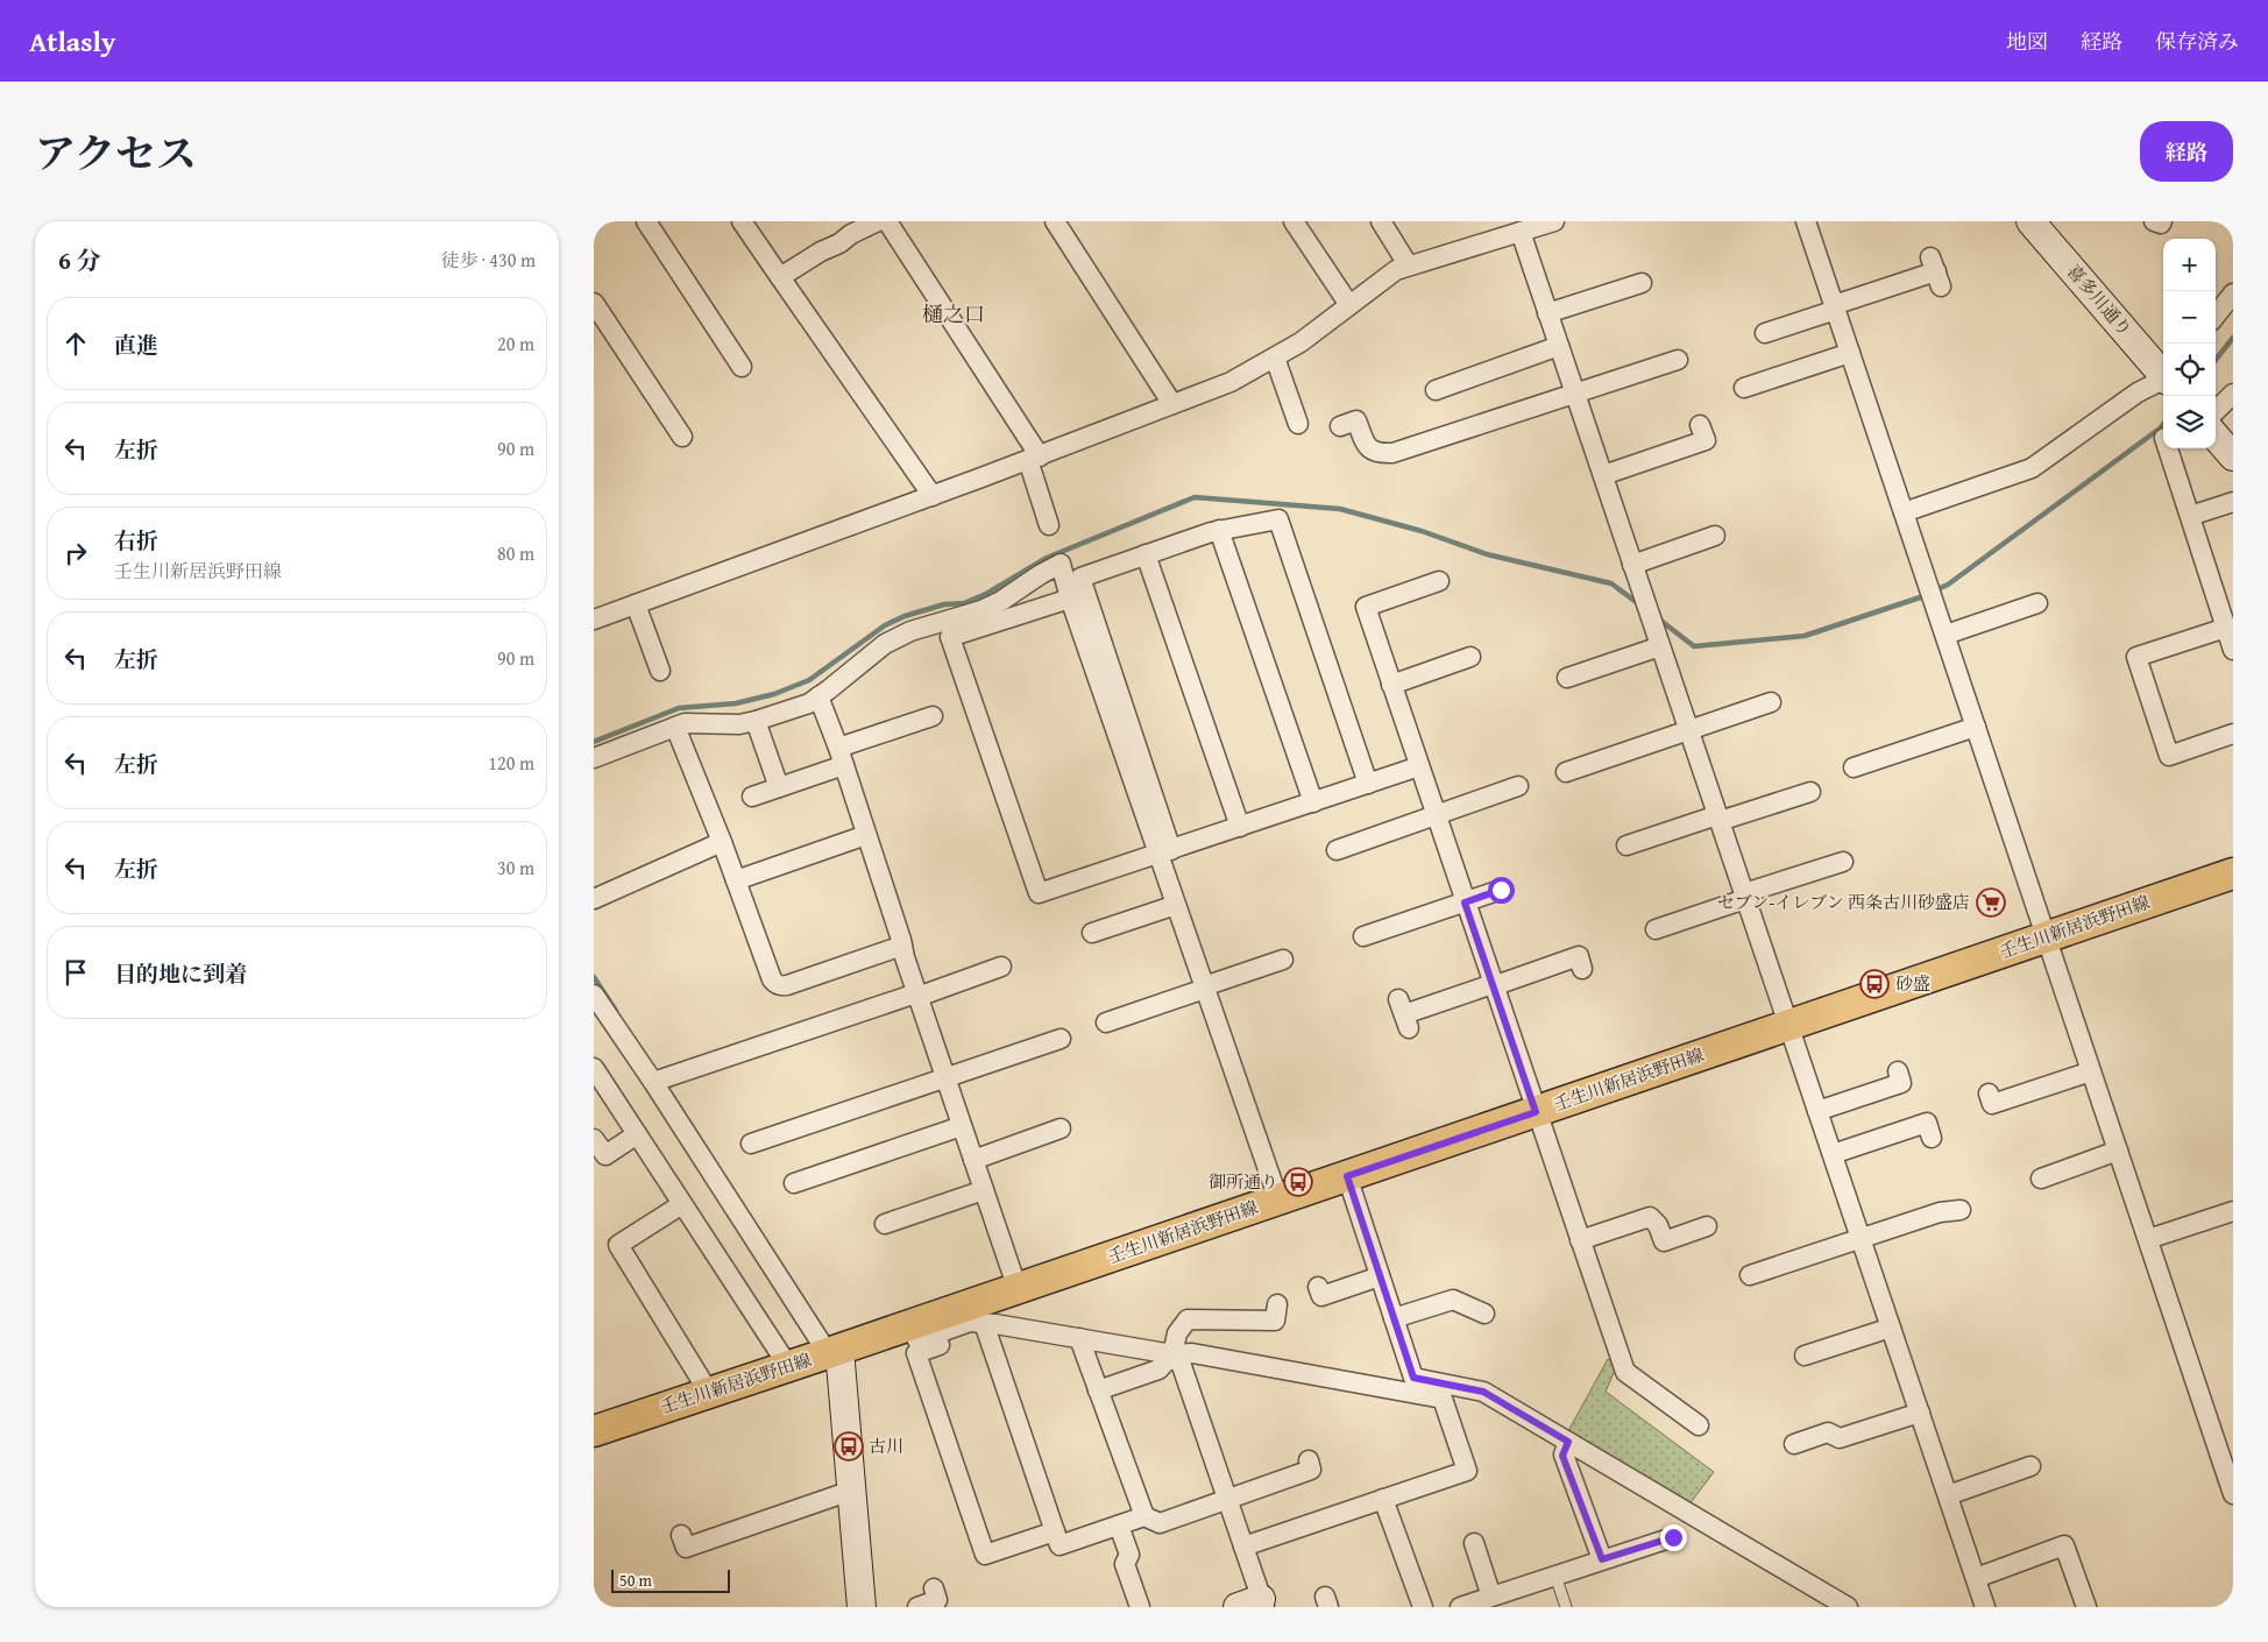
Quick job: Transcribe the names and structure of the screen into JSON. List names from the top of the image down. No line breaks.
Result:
{"streets":{"main road":["壬生川新居浜野田線"],"street":["喜多川通り"]},"districts":["樋之口"],"places":{"supermarket":["セブン-イレブン 西条古川砂盛店"],"bus stop":["砂盛","御所通り","古川"]},"scale_bar":"50 m","page":{"header":"Atlasly","nav":["地図","経路","保存済み"],"title":"アクセス","buttons":"経路","heading":["6 分","徒歩 · 430 m"],"map_buttons":["+","−"],"list":[["直進","20 m"],["左折","90 m"],["右折","壬生川新居浜野田線","80 m"],["左折","90 m"],["左折","120 m"],["左折","30 m"],"目的地に到着"],"scale":"50 m"}}
